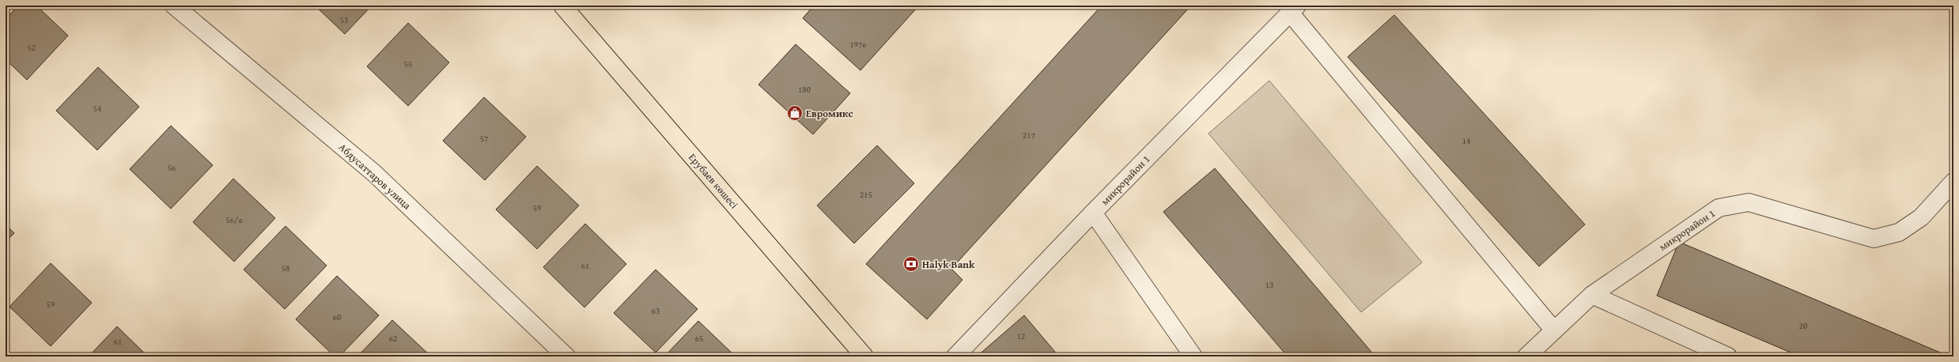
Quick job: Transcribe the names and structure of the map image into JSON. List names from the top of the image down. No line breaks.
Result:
{"streets":{"main road":["Ерубаев көшесі"],"street":["Абдусаттаров улица","микрорайон 1"]},"places":{"shop":["Евромикс"],"bank":["Halyk Bank"]},"house_numbers":["53","197е","52","55","180","54","217","57","14","56","215","59","56/а","61","58","13","59","63","60","20","12","62","65","61"]}
